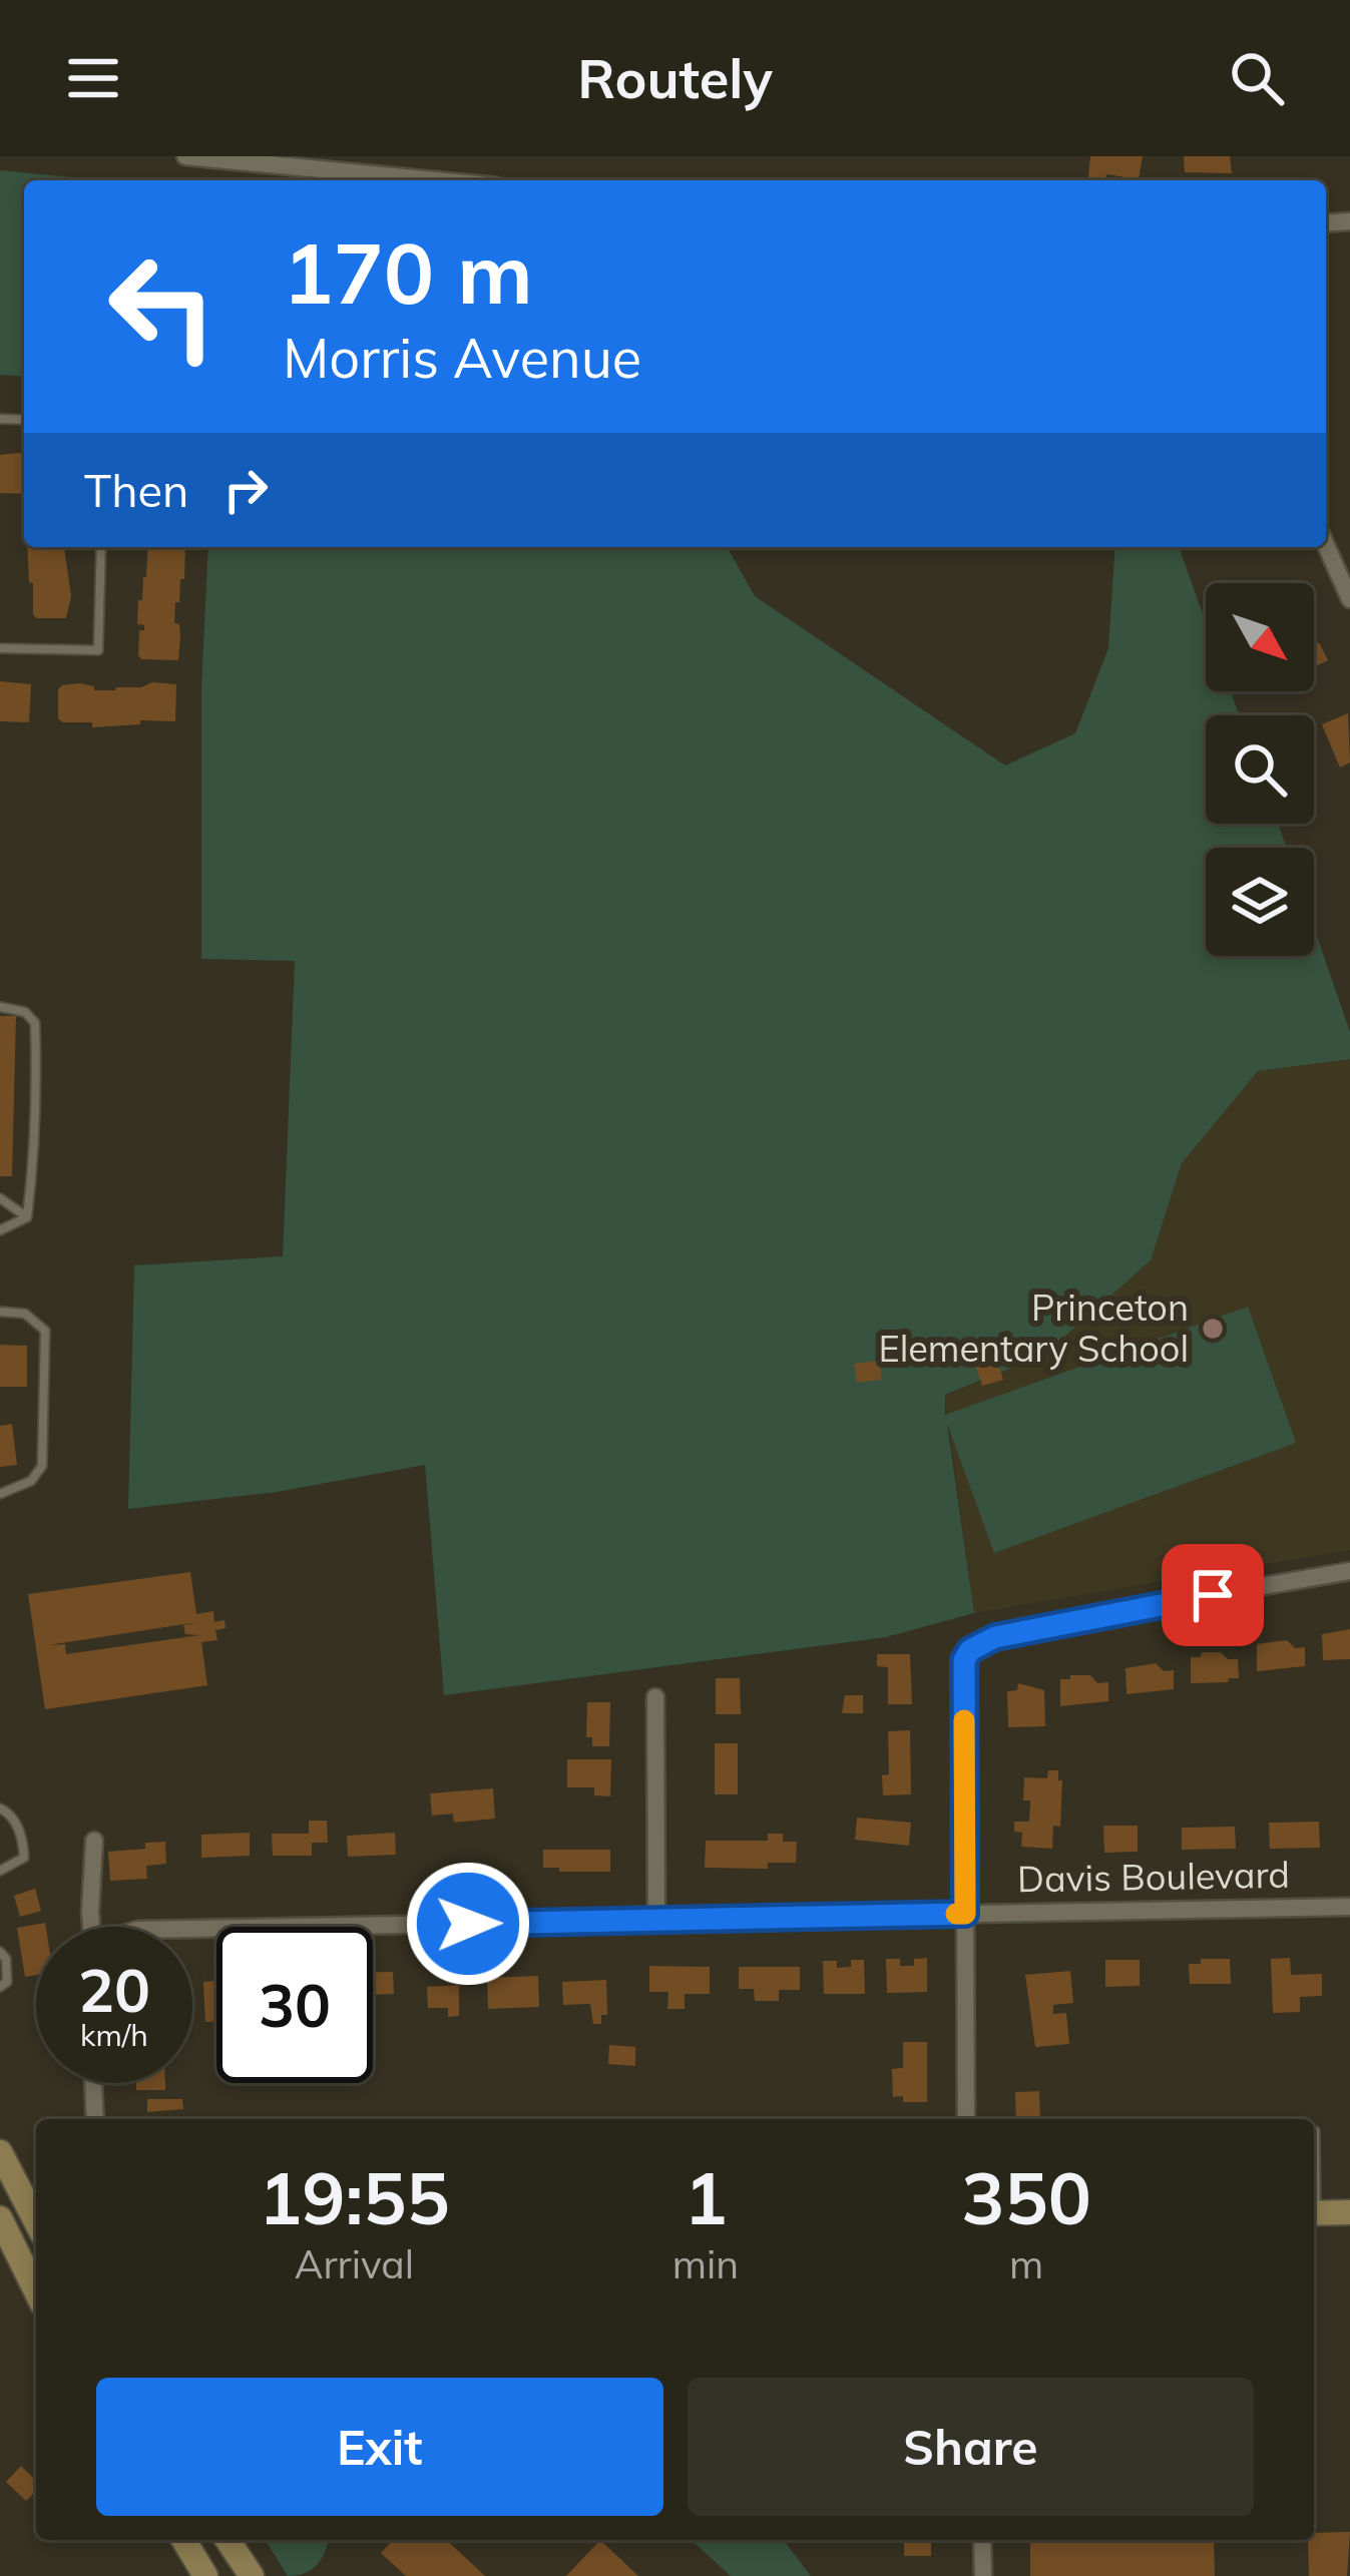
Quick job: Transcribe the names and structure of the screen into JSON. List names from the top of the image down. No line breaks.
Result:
{"streets":{"street":["Davis Boulevard"]},"places":["Princeton Elementary School"],"north":"bottom right","page":{"header":"Routely","turn":["170 m","Morris Avenue"],"then":"Then","speed":"20 km/h","limit":"30","eta":["19:55","Arrival","1","min","350","m"],"buttons":["Exit","Share"]}}
